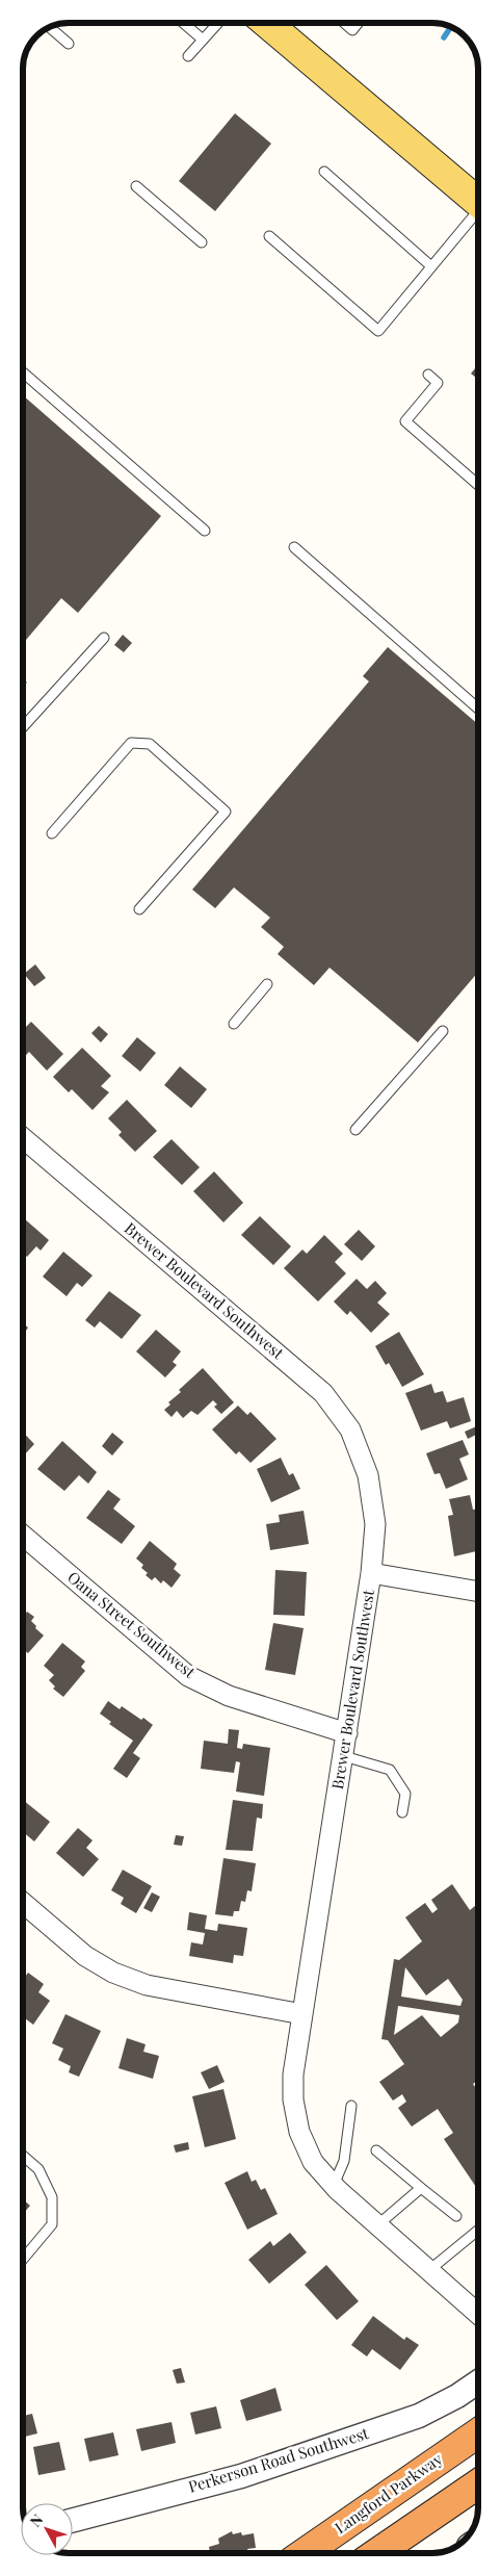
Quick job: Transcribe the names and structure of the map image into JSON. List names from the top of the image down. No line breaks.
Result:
{"streets":{"highway":["Langford Parkway"],"street":["Brewer Boulevard Southwest","Oana Street Southwest","Perkerson Road Southwest"]},"crossings":[["Brewer Boulevard Southwest","Oana Street Southwest"]],"north":"top left"}
